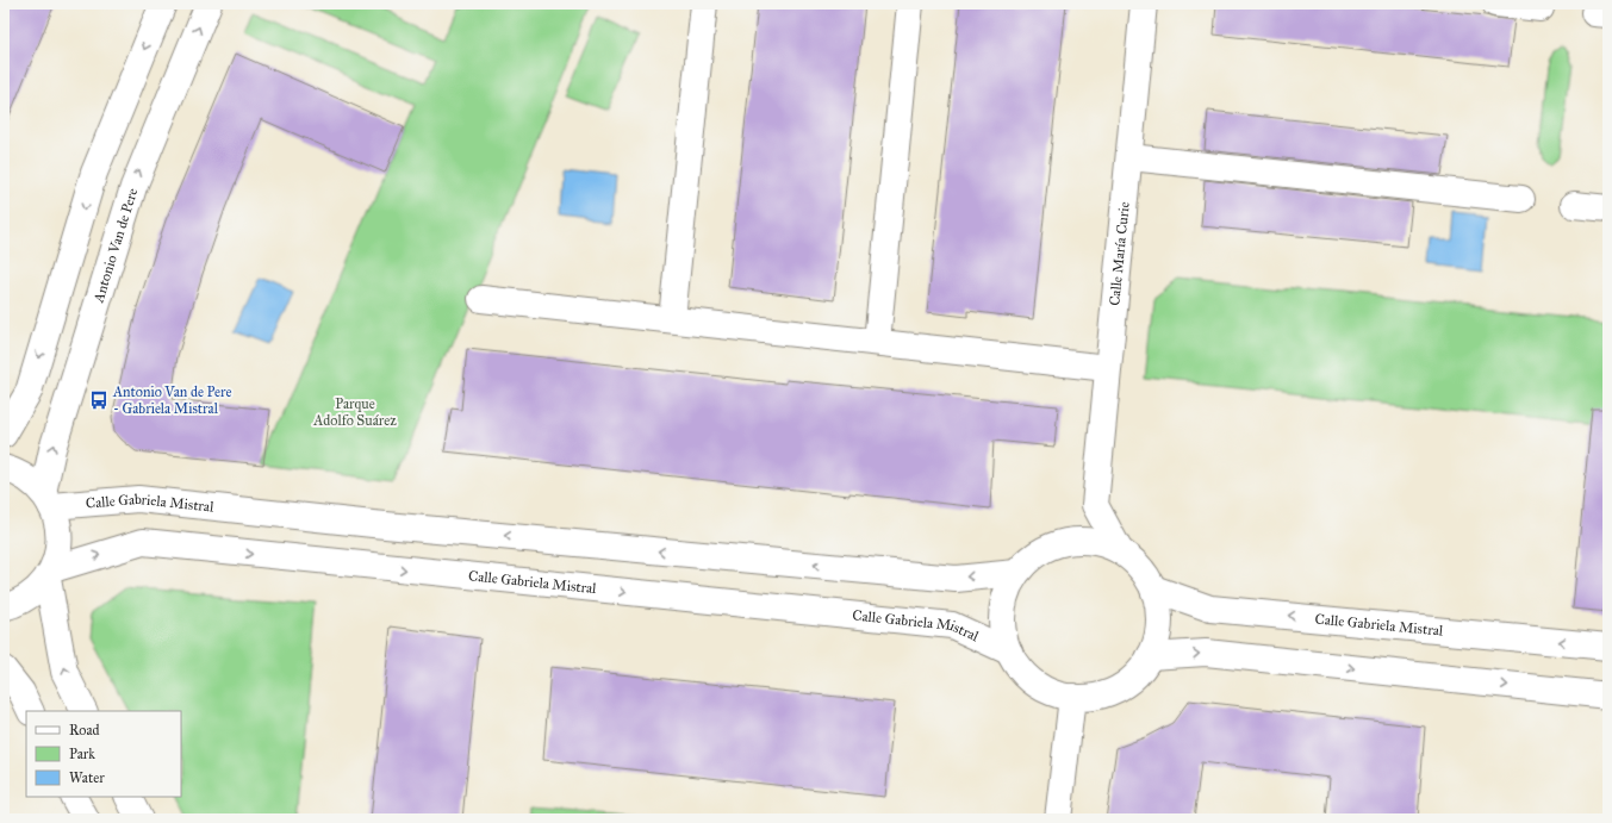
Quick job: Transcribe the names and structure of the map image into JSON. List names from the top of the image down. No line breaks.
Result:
{"streets":{"street":["Antonio Van de Pere","Calle María Curie","Calle Gabriela Mistral"]},"crossings":[["Antonio Van de Pere","Calle Gabriela Mistral"]],"parks":["Parque Adolfo Suárez"],"places":{"bus stop":["Antonio Van de Pere - Gabriela Mistral"]},"legend":["Road","Park","Water"]}
